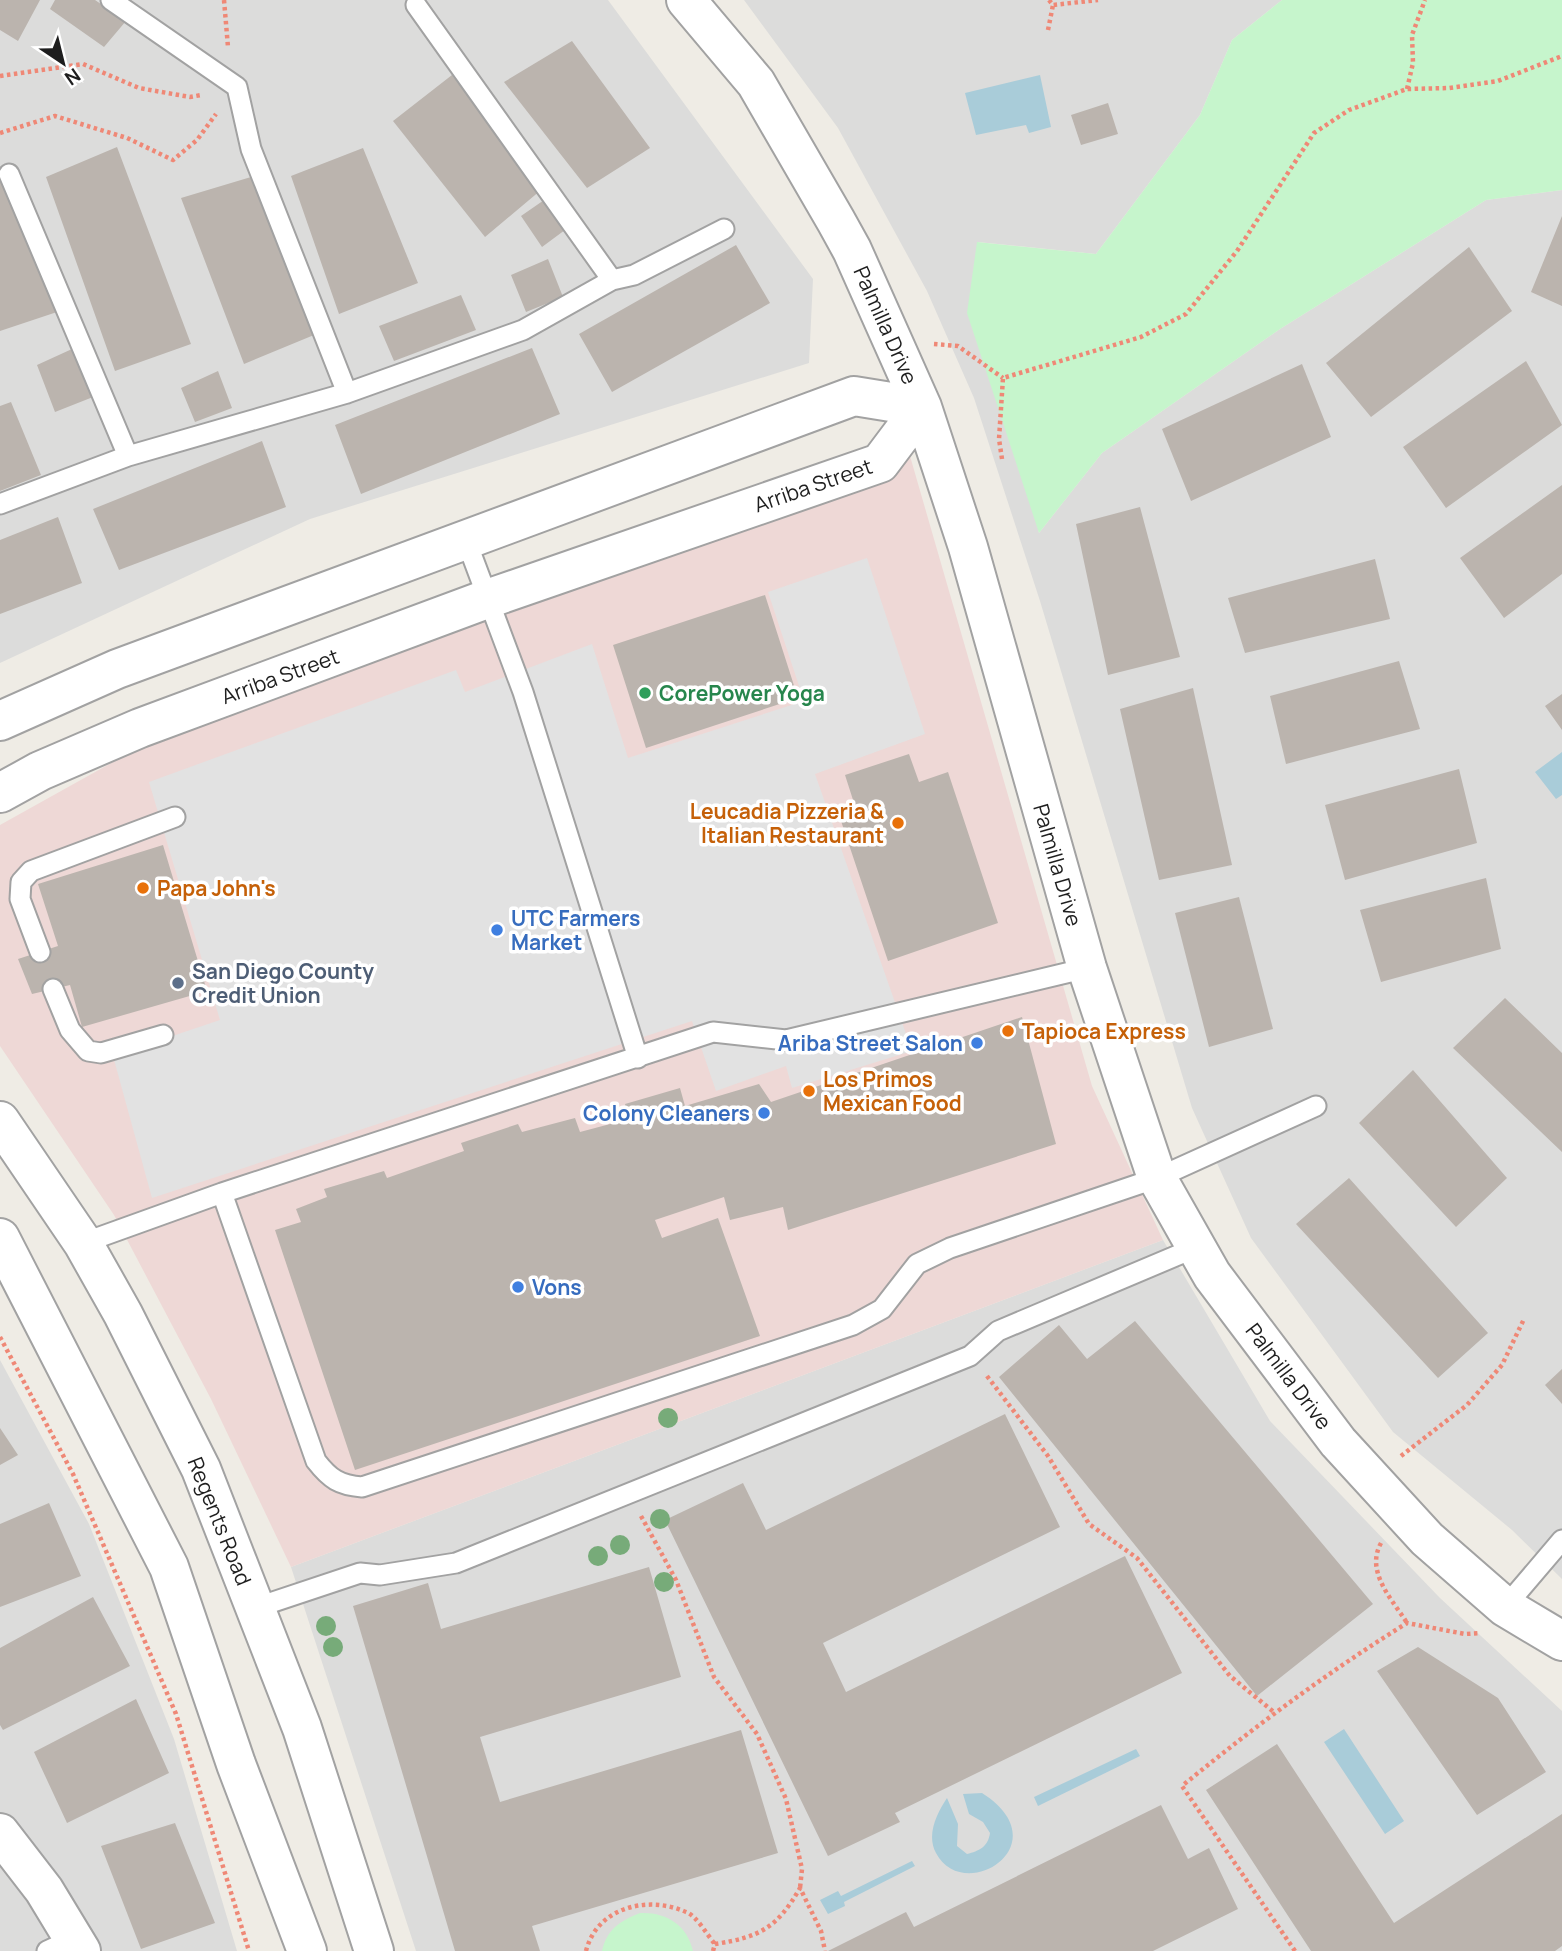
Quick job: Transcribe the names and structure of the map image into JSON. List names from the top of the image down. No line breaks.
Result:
{"streets":{"street":["Palmilla Drive","Arriba Street","Regents Road"]},"crossings":[["Palmilla Drive","Arriba Street"]],"places":["CorePower Yoga","Leucadia Pizzeria & Italian Restaurant","Papa John's","UTC Farmers Market","San Diego County Credit Union","Tapioca Express","Ariba Street Salon","Los Primos Mexican Food","Colony Cleaners","Vons"],"north":"bottom right"}
